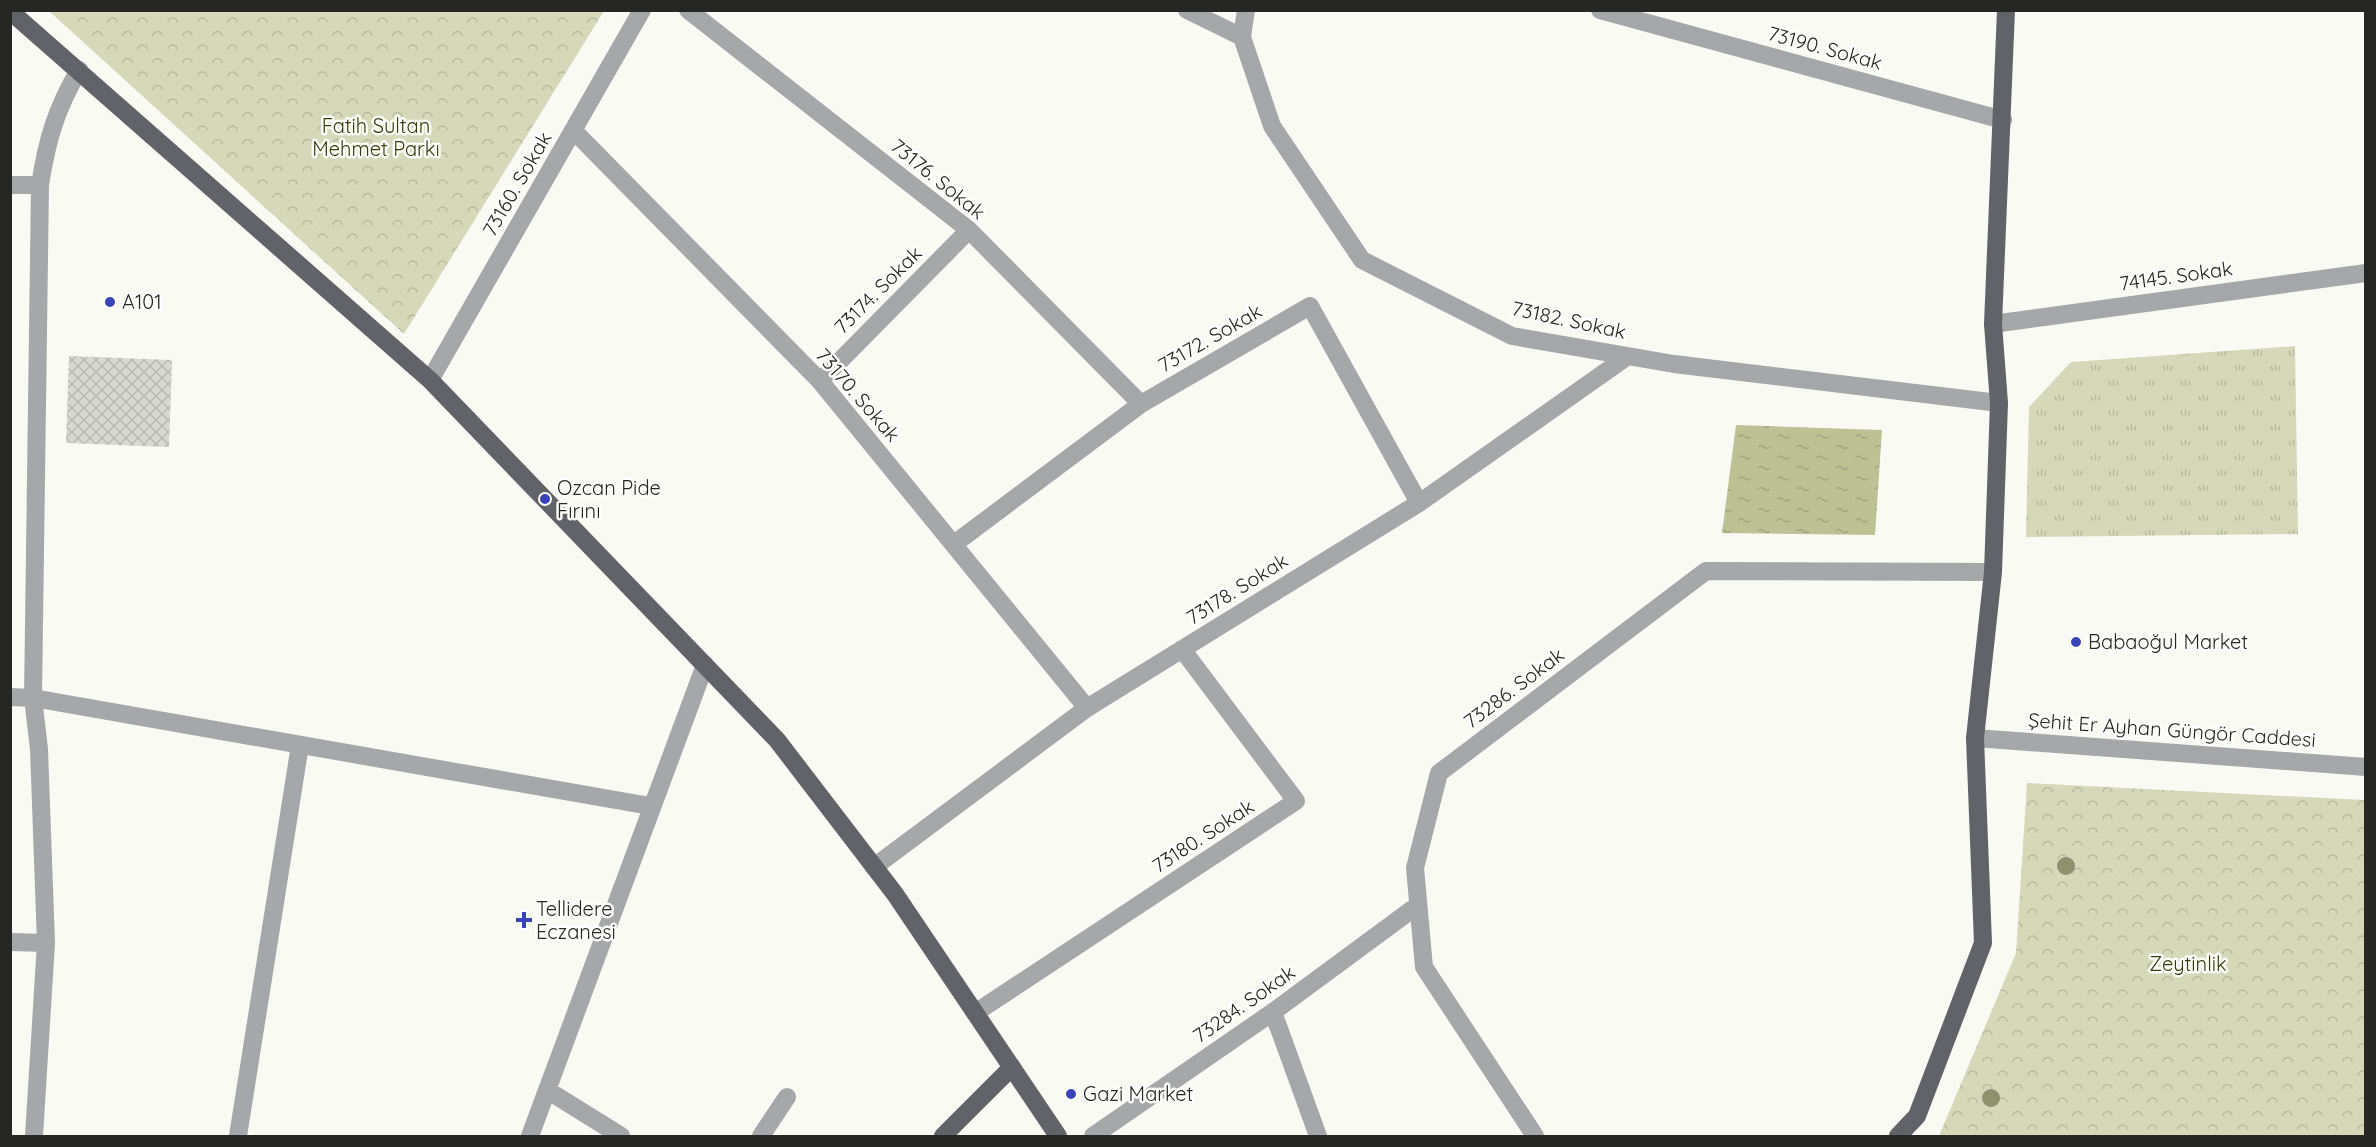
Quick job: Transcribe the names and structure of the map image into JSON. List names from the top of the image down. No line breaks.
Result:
{"streets":{"street":["73190. Sokak","73176. Sokak","73160. Sokak","74145. Sokak","73174. Sokak","73182. Sokak","73172. Sokak","73170. Sokak","73178. Sokak","73286. Sokak","Şehit Er Ayhan Güngör Caddesi","73180. Sokak","73284. Sokak"]},"crossings":[["73176. Sokak","73174. Sokak"],["73176. Sokak","73172. Sokak"],["73160. Sokak","73170. Sokak"],["73174. Sokak","73170. Sokak"],["73182. Sokak","73178. Sokak"],["73172. Sokak","73170. Sokak"],["73172. Sokak","73178. Sokak"],["73170. Sokak","73178. Sokak"],["73178. Sokak","73180. Sokak"],["73286. Sokak","73284. Sokak"]],"parks":["Fatih Sultan Mehmet Parkı","Zeytinlik"],"places":{"other":["A101","Ozcan Pide Fırını","Babaoğul Market","Gazi Market"],"health":["Tellidere Eczanesi"]}}
